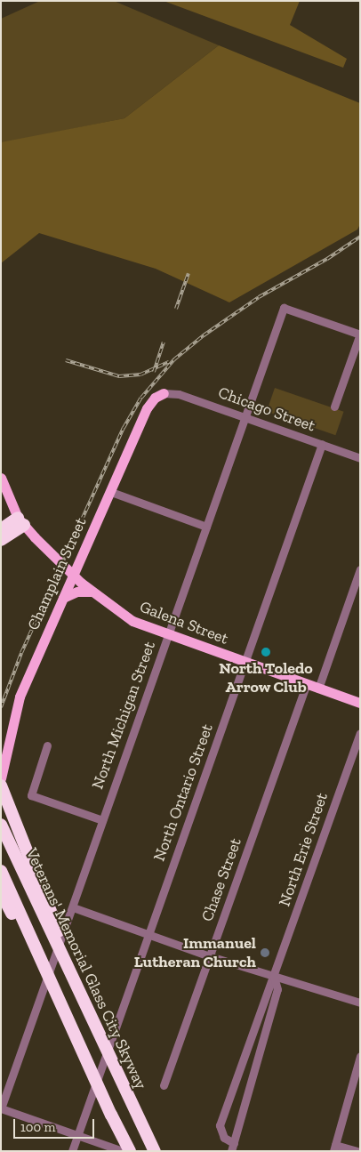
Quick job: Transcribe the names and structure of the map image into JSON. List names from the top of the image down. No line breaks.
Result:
{"streets":{"highway":["Veterans' Memorial Glass City Skyway"],"main road":["Champlain Street","Galena Street"],"street":["Chicago Street","North Michigan Street","North Ontario Street","North Erie Street","Chase Street"]},"crossings":[["Chicago Street","Champlain Street"],["Chicago Street","North Michigan Street"],["Chicago Street","North Ontario Street"],["Champlain Street","Galena Street"],["Galena Street","North Michigan Street"],["Galena Street","North Ontario Street"],["Galena Street","Chase Street"]],"places":["North Toledo Arrow Club","Immanuel Lutheran Church"],"scale_bar":"100 m"}
